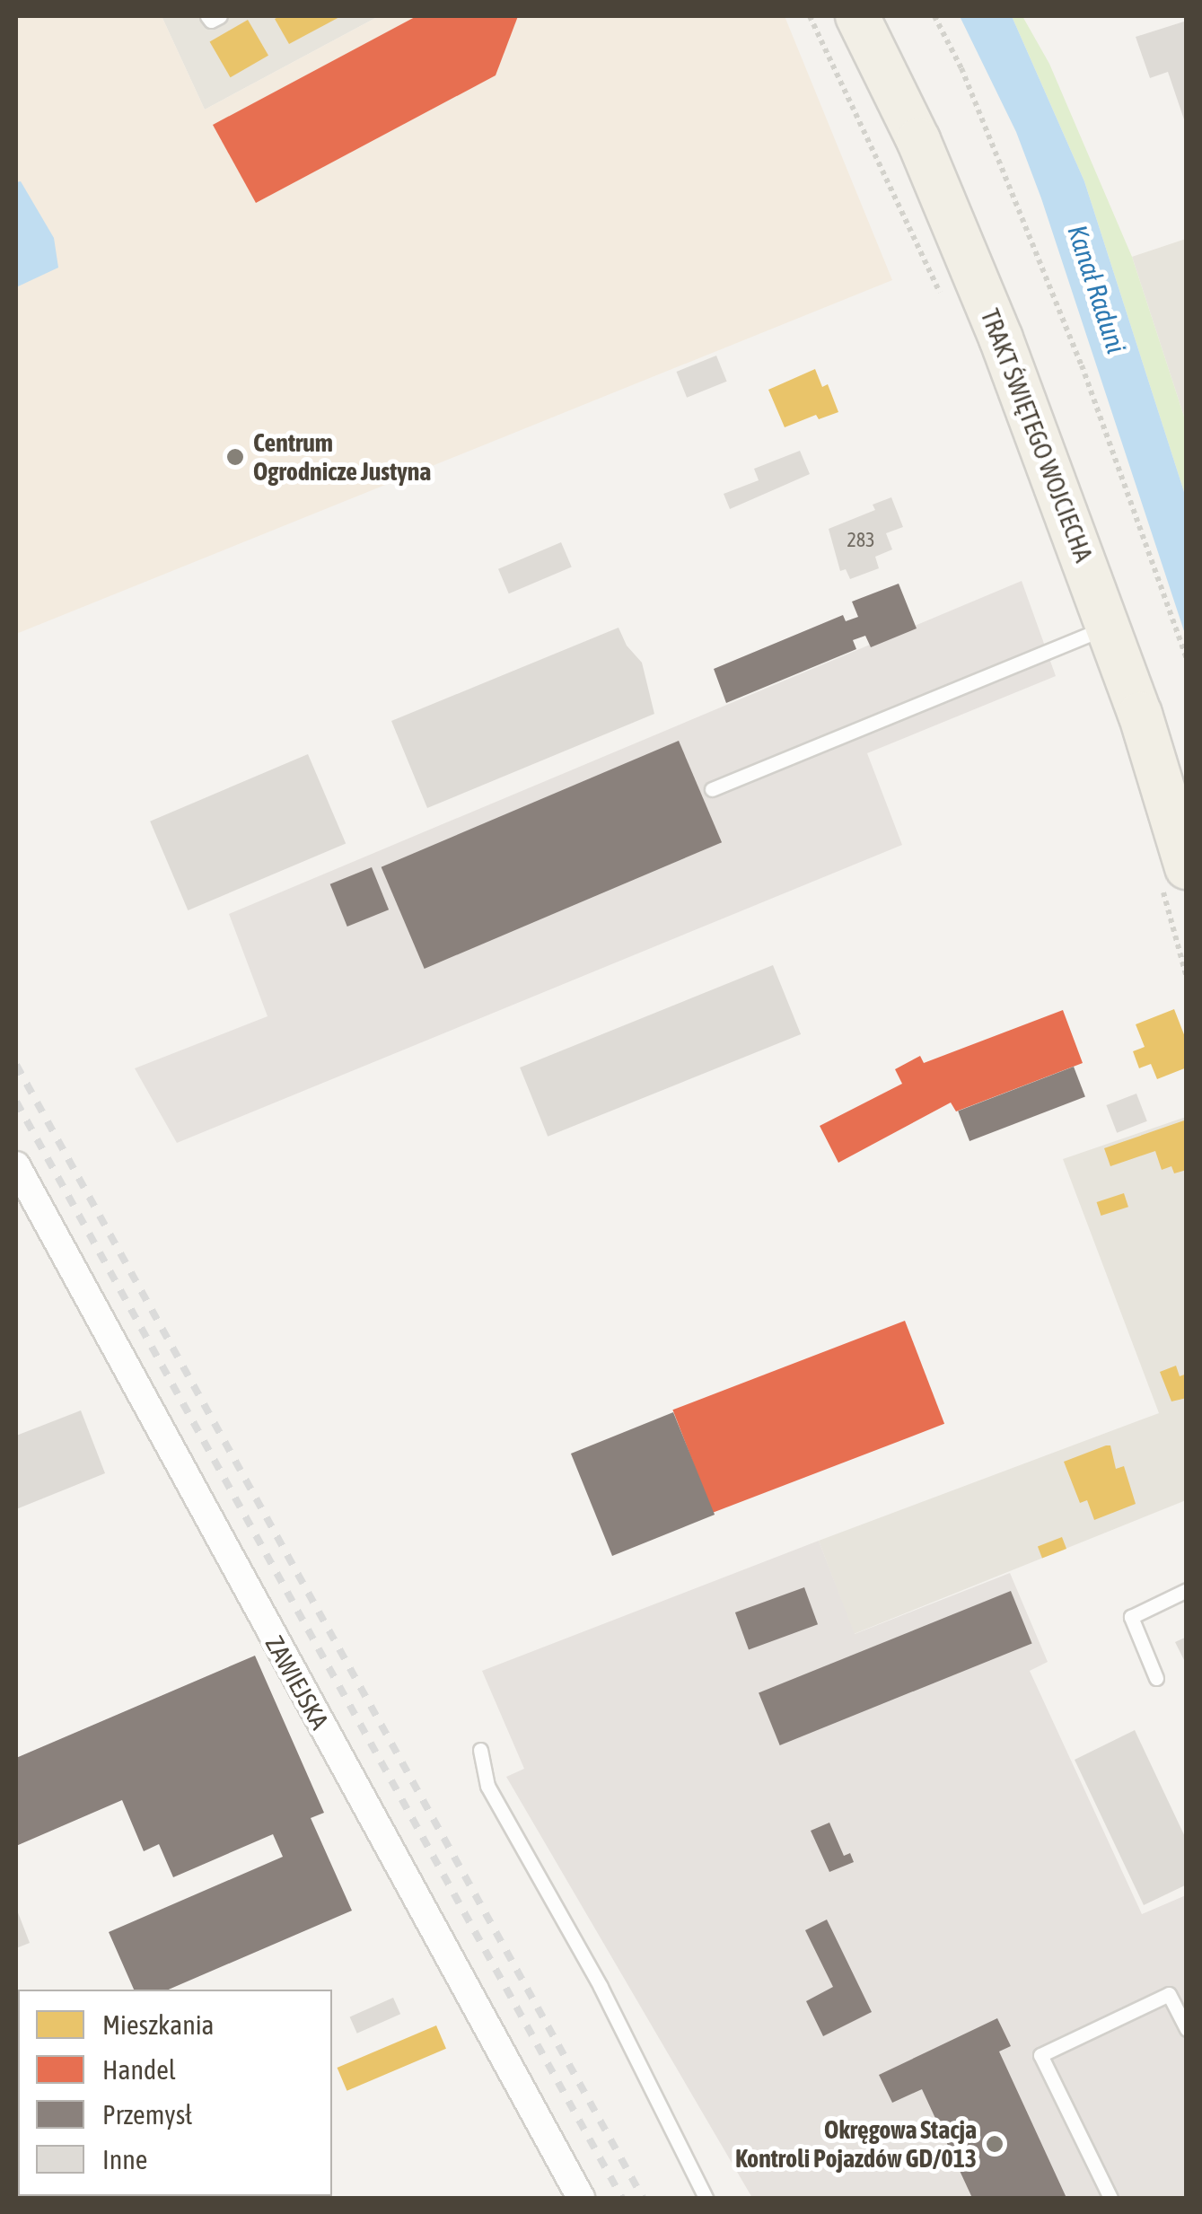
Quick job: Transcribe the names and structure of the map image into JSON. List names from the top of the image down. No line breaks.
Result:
{"streets":{"main road":["TRAKT ŚWIĘTEGO WOJCIECHA"],"street":["ZAWIEJSKA"]},"water":["Kanał Raduni"],"places":["Centrum Ogrodnicze Justyna","Okręgowa Stacja Kontroli Pojazdów GD/013"],"house_numbers":["283"],"legend":["Mieszkania","Handel","Przemysł","Inne"]}
